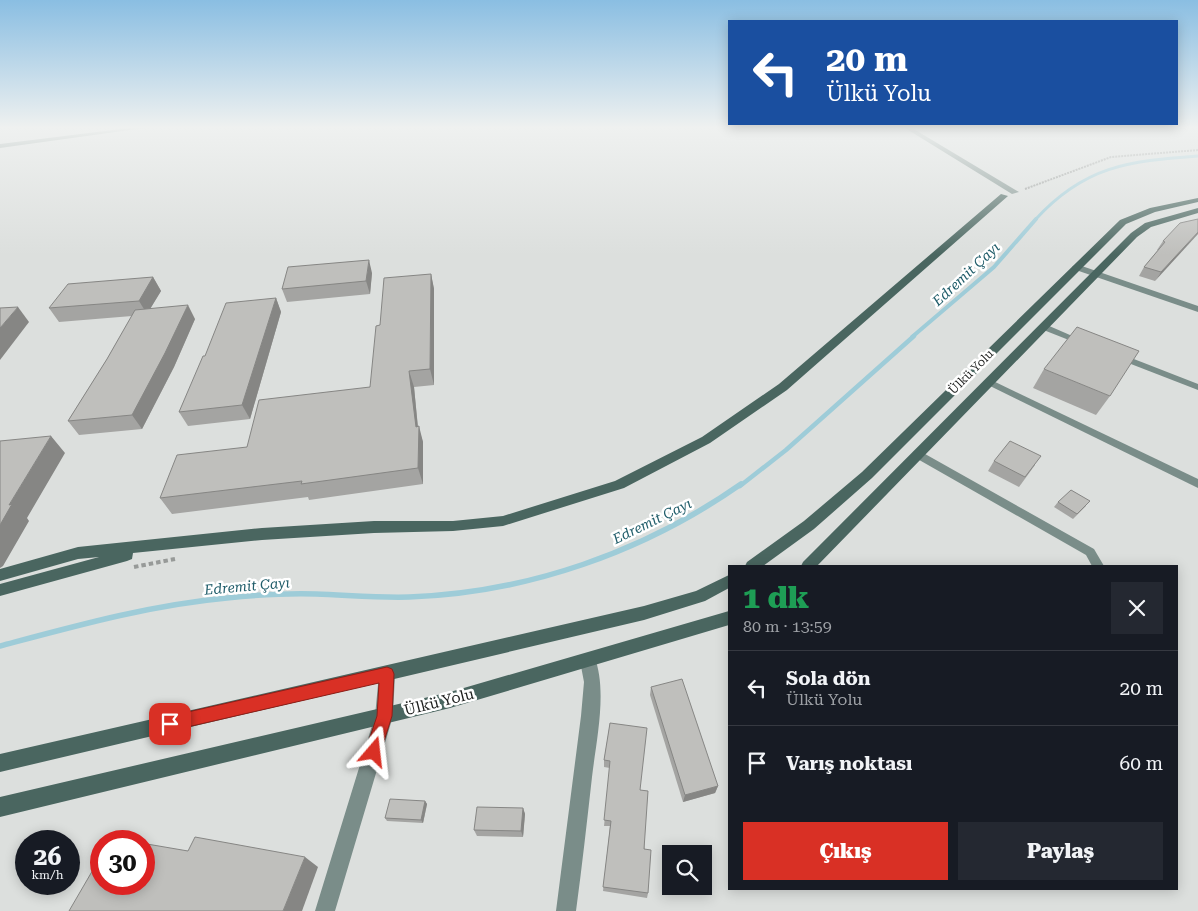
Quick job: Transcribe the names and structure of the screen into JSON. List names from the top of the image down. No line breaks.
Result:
{"streets":{"main road":["Ülkü Yolu"]},"water":["Edremit Çayı"],"page":{"turn":["20 m","Ülkü Yolu"],"heading":["1 dk","80 m · 13:59"],"list":[{"name":"Sola dön","note":"Ülkü Yolu","value":"20 m"},{"name":"Varış noktası","value":"60 m"}],"buttons":["Çıkış","Paylaş"],"speed":"26 km/h","limit":"30"}}
